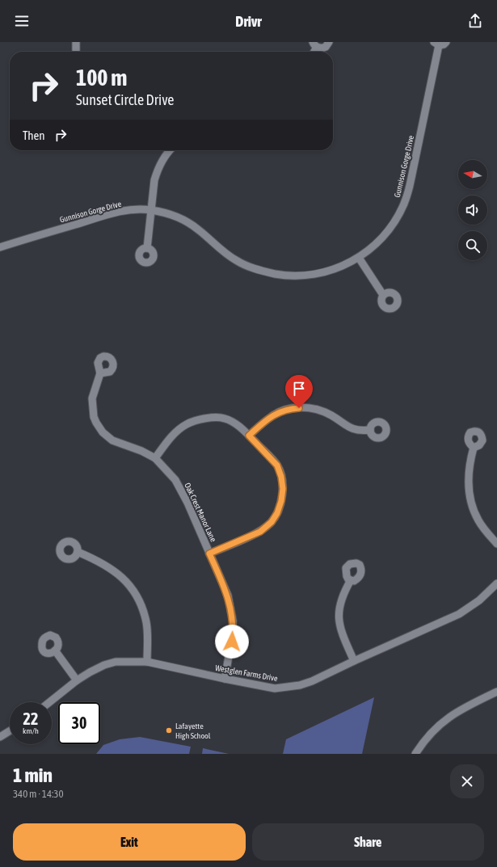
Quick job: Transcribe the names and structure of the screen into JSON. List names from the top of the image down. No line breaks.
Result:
{"streets":{"street":["Gunnison Gorge Drive","Oak Crest Manor Lane","Westglen Farms Drive"]},"crossings":[["Oak Crest Manor Lane","Westglen Farms Drive"]],"places":["Lafayette High School"],"north":"left","page":{"header":"Drivr","turn":["100 m","Sunset Circle Drive"],"then":"Then","speed":"22 km/h","limit":"30","heading":["1 min","340 m · 14:30"],"buttons":["Exit","Share"]}}
